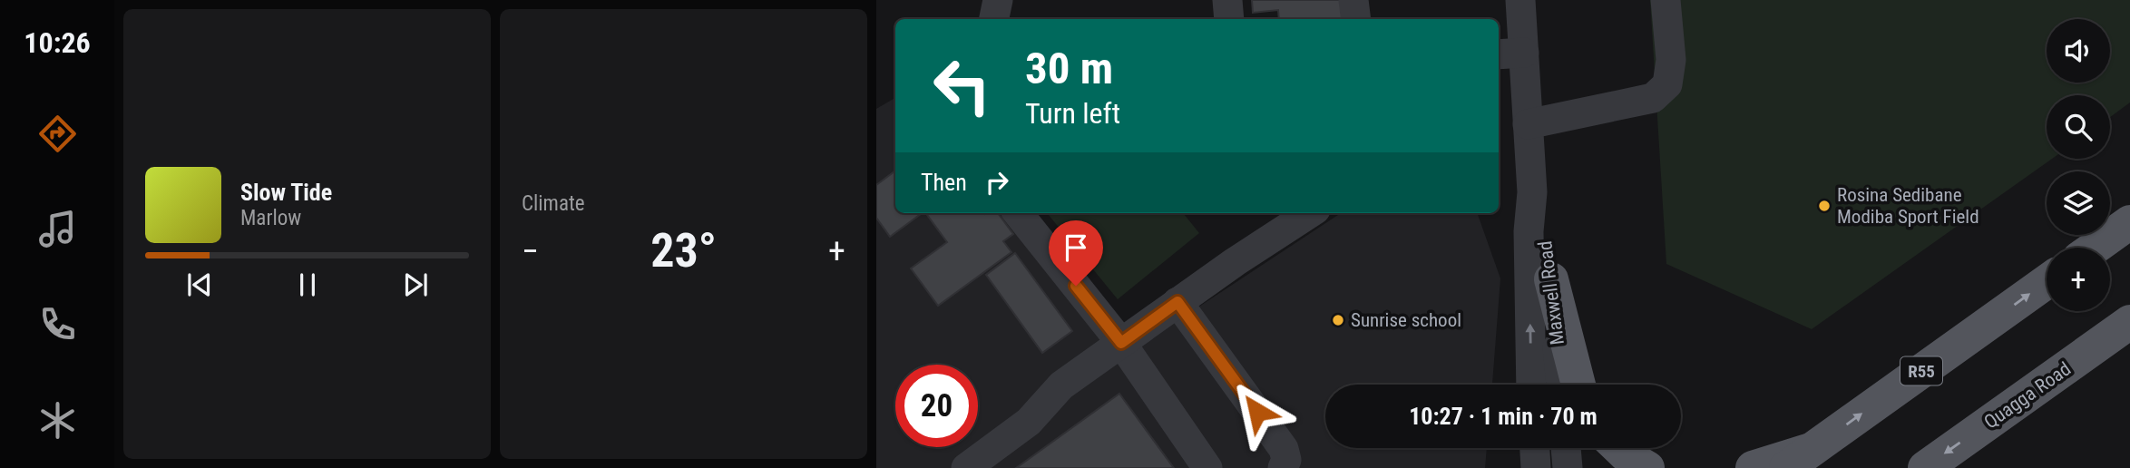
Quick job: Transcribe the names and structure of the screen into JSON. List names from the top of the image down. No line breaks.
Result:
{"streets":{"main road":["R55","Quagga Road"],"street":["Maxwell Road"]},"places":["Rosina Sedibane Modiba Sport Field","Sunrise school"],"page":{"tabs":"10:26","tile":"Climate","map_buttons":"+","turn":["30 m","Turn left"],"then":"Then","song":["Slow Tide","Marlow"],"heat":["−","23°","+"],"limit":"20","trip":"10:27 · 1 min · 70 m"}}
